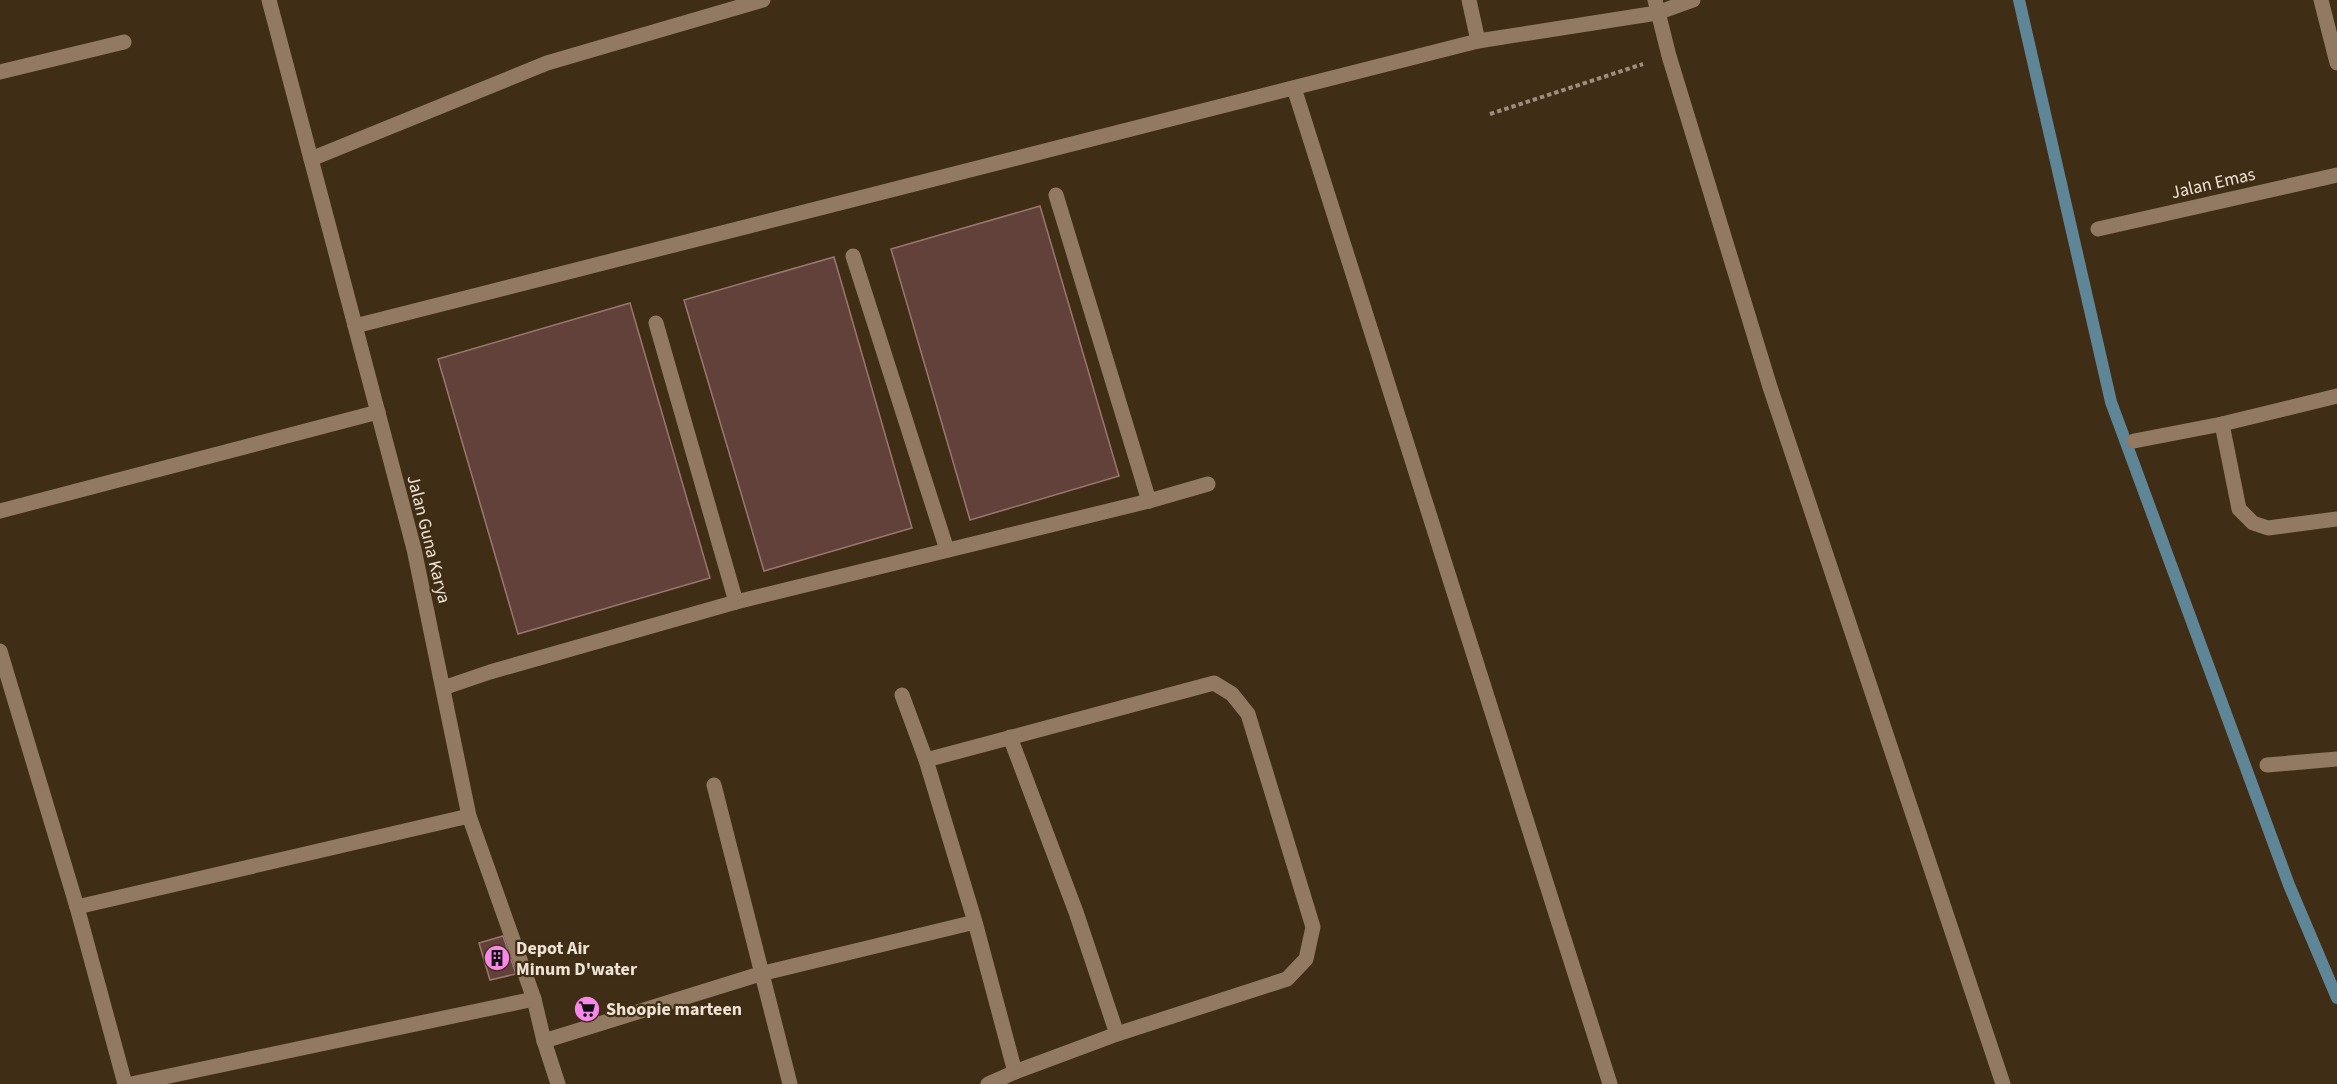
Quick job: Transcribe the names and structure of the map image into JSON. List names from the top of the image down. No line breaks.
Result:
{"streets":{"street":["Jalan Emas","Jalan Guna Karya"]},"places":{"building":["Depot Air Minum D'water"],"supermarket":["Shoopie marteen"]}}
